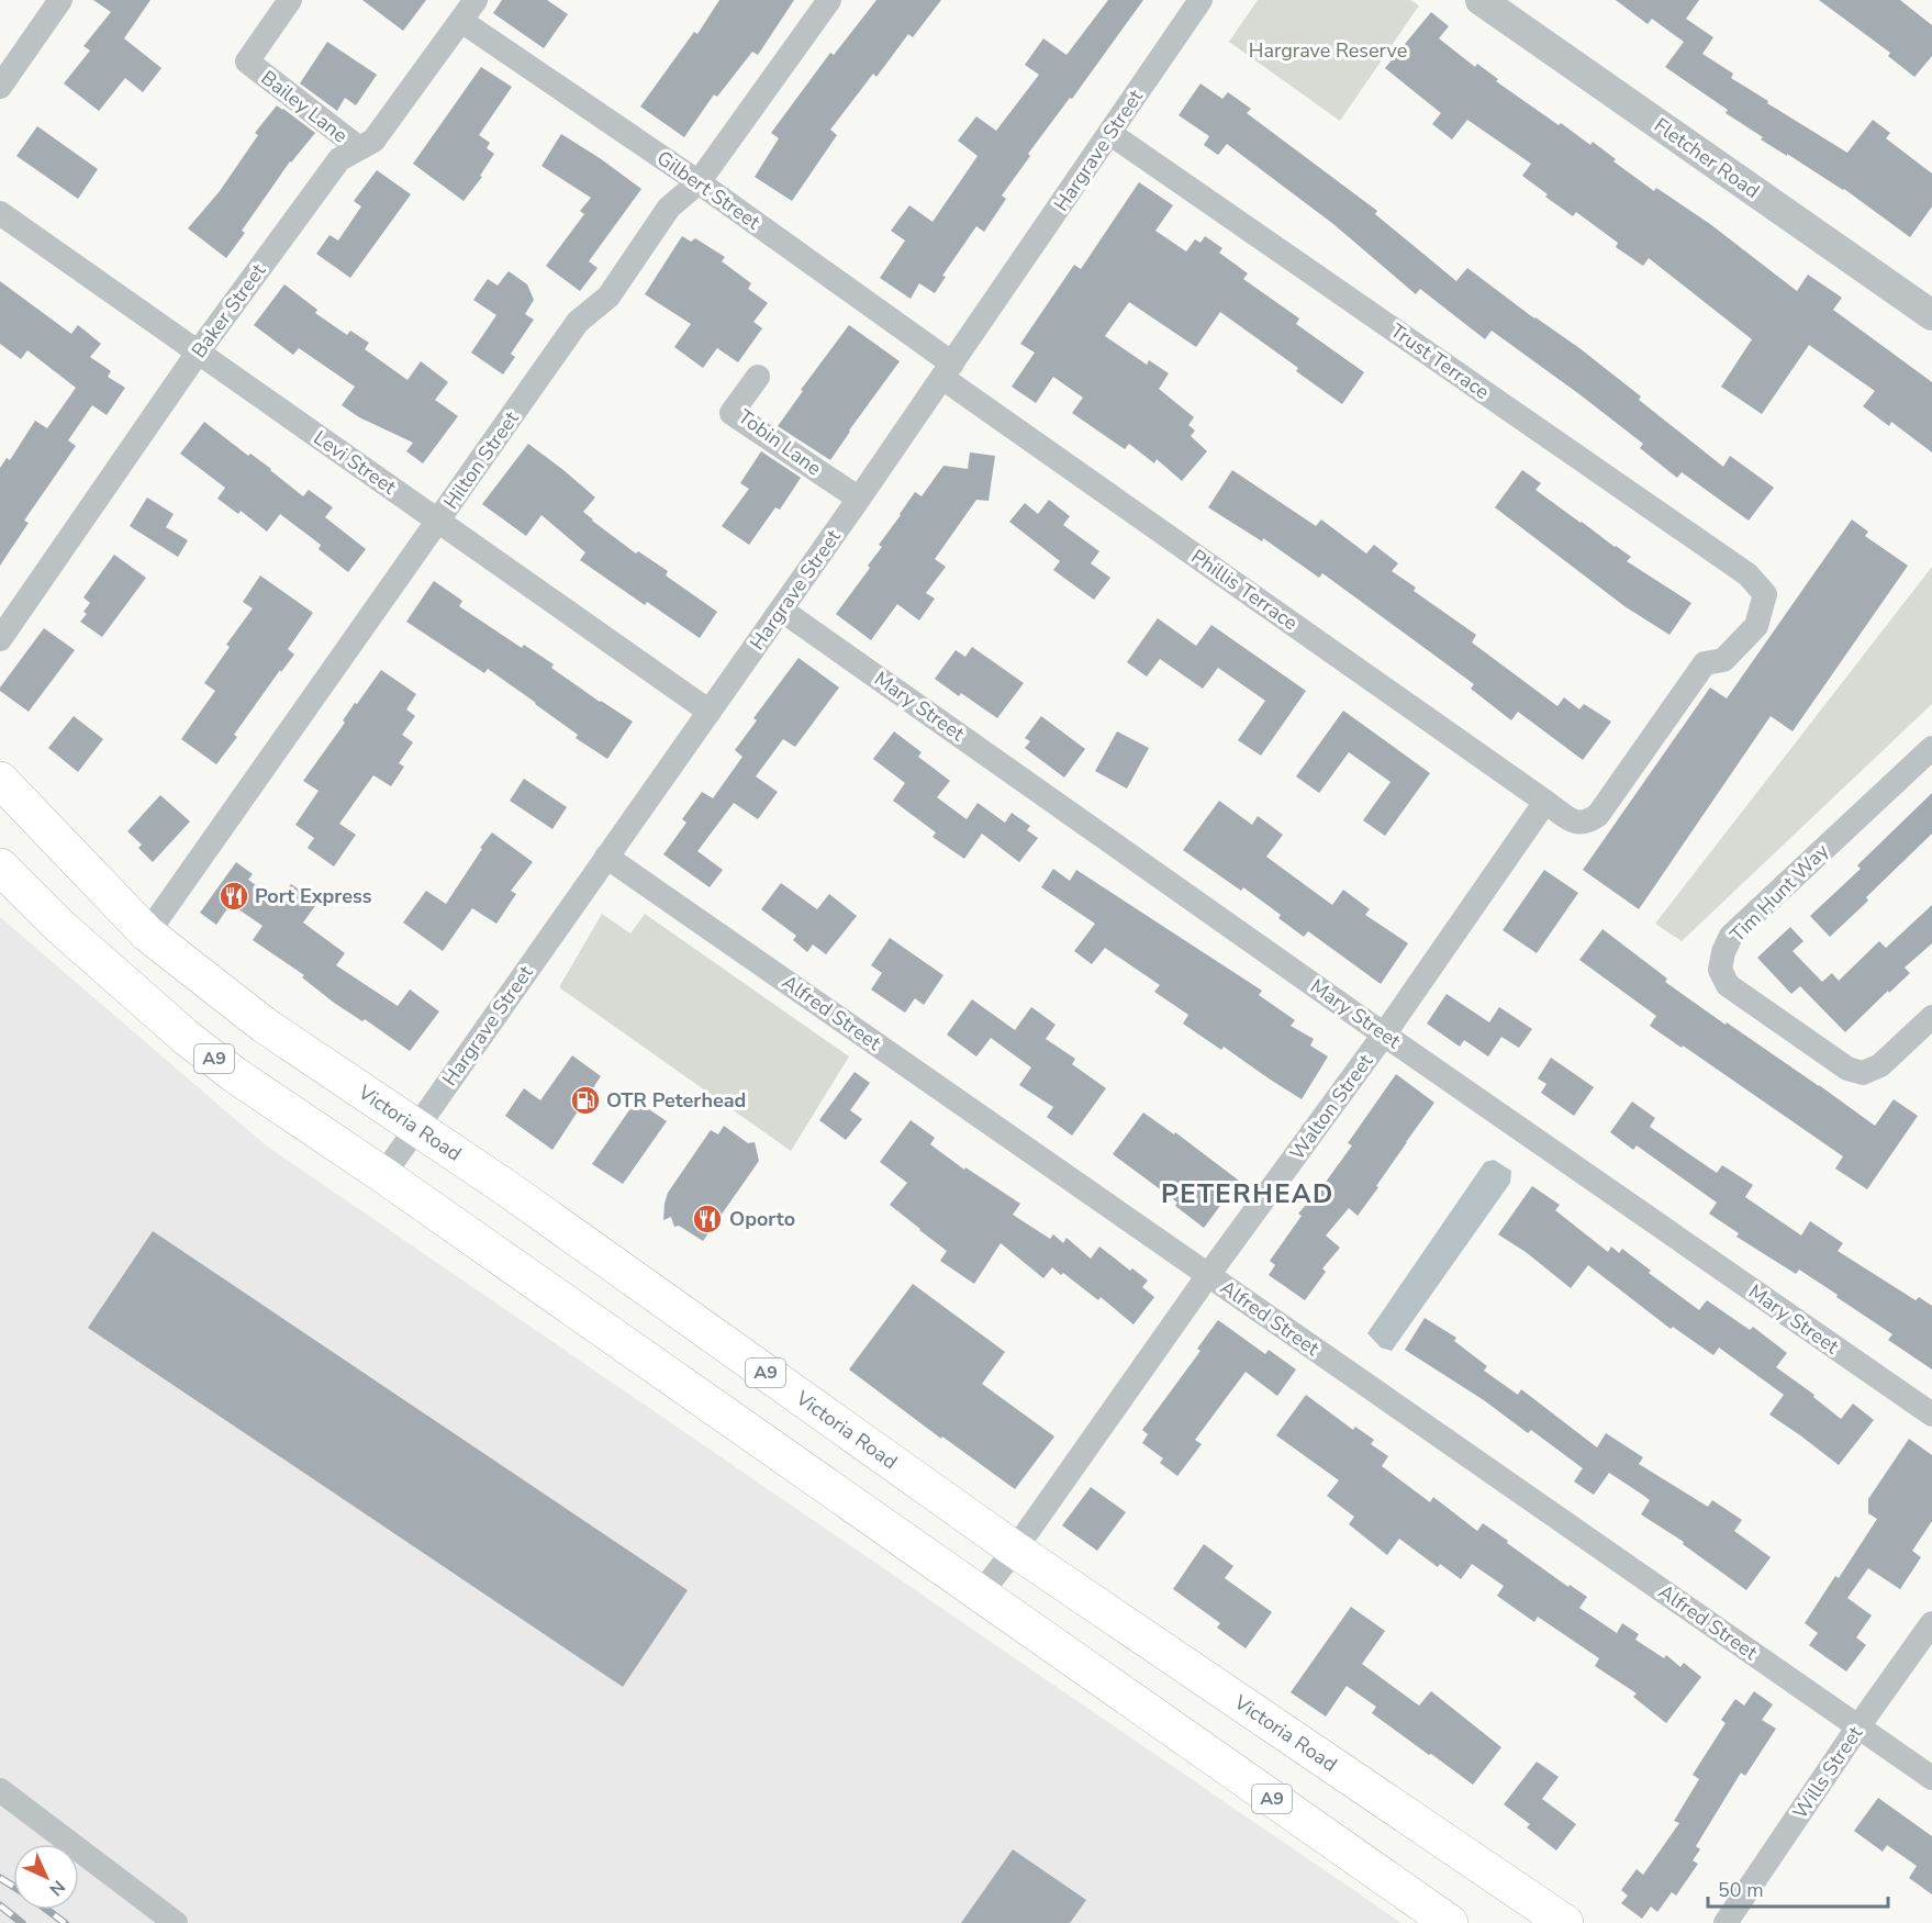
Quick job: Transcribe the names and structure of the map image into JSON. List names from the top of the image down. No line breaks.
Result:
{"streets":{"highway":["A9","Victoria Road"],"street":["Bailey Lane","Hargrave Street","Fletcher Road","Gilbert Street","Baker Street","Trust Terrace","Tobin Lane","Hilton Street","Levi Street","Phillis Terrace","Mary Street","Tim Hunt Way","Alfred Street","Walton Street","Wills Street"]},"crossings":[["Bailey Lane","Baker Street"],["Hargrave Street","Gilbert Street"],["Hargrave Street","Trust Terrace"],["Hargrave Street","Tobin Lane"],["Hargrave Street","Levi Street"],["Hargrave Street","Phillis Terrace"],["Hargrave Street","Mary Street"],["Hargrave Street","Alfred Street"],["Hargrave Street","A9"],["Hargrave Street","Victoria Road"],["Gilbert Street","Baker Street"],["Gilbert Street","Hilton Street"],["Gilbert Street","Phillis Terrace"],["Baker Street","Levi Street"],["Trust Terrace","Phillis Terrace"],["Trust Terrace","Walton Street"],["Hilton Street","Levi Street"],["Hilton Street","Victoria Road"],["Phillis Terrace","Walton Street"],["Mary Street","Walton Street"],["Alfred Street","Walton Street"],["Alfred Street","Wills Street"],["A9","Walton Street"],["Walton Street","Victoria Road"]],"districts":["PETERHEAD"],"parks":["Hargrave Reserve"],"places":{"restaurant":["Port Express","Oporto"],"fuel station":["OTR Peterhead"]},"scale_bar":"50 m","north":"bottom right"}
